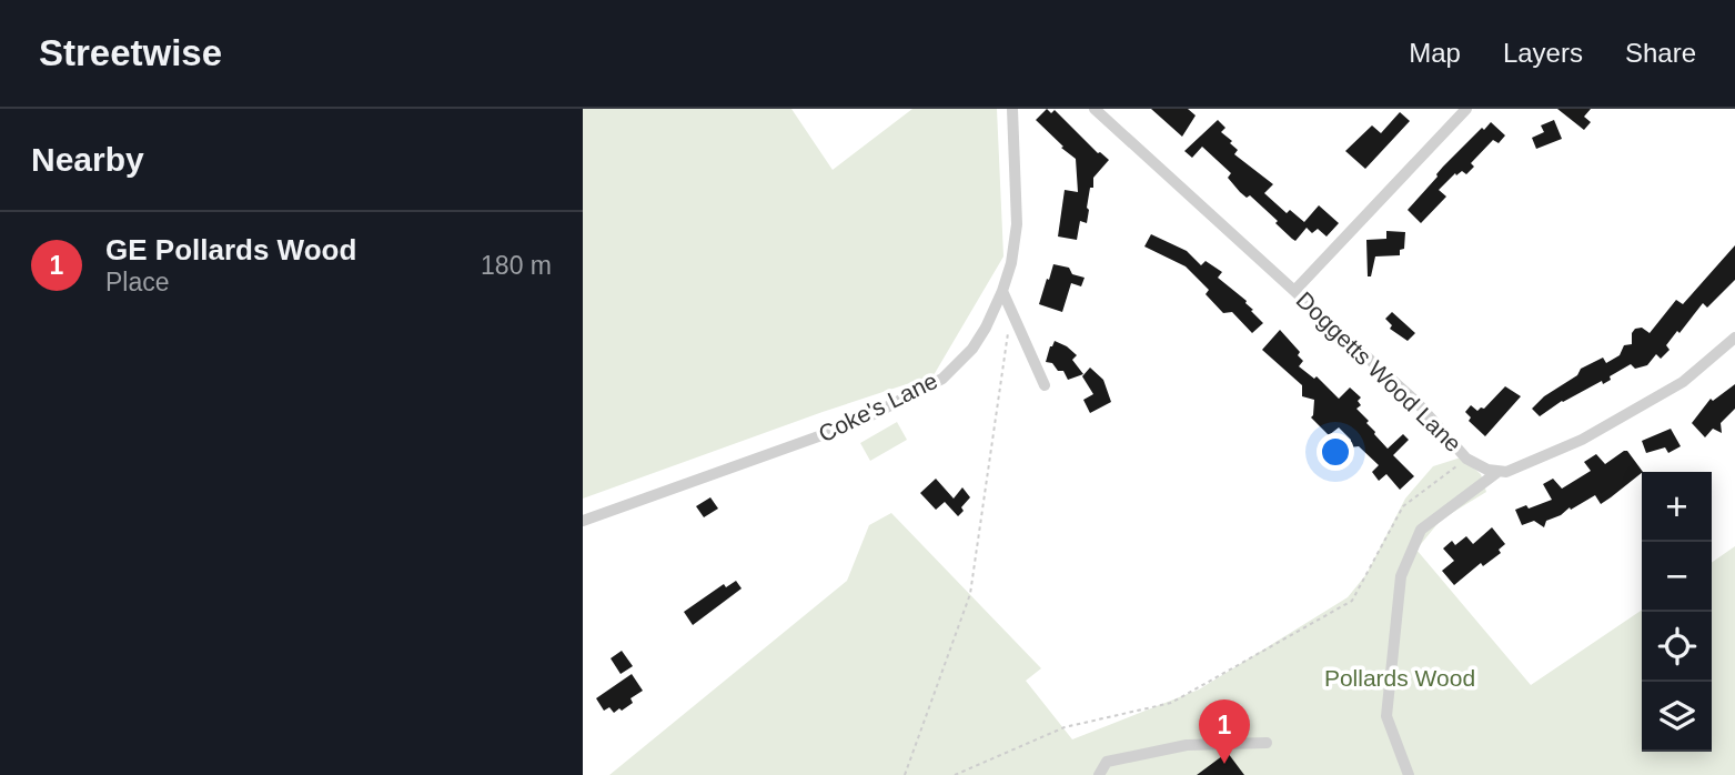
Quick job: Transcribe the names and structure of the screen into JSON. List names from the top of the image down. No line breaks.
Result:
{"streets":{"street":["Doggetts Wood Lane","Coke's Lane"]},"parks":["Pollards Wood"],"page":{"header":"Streetwise","nav":["Map","Layers","Share"],"heading":"Nearby","list":[{"mark":"1","name":"GE Pollards Wood","note":"Place","value":"180 m"}],"map_buttons":["+","−"],"pins":"1"}}
